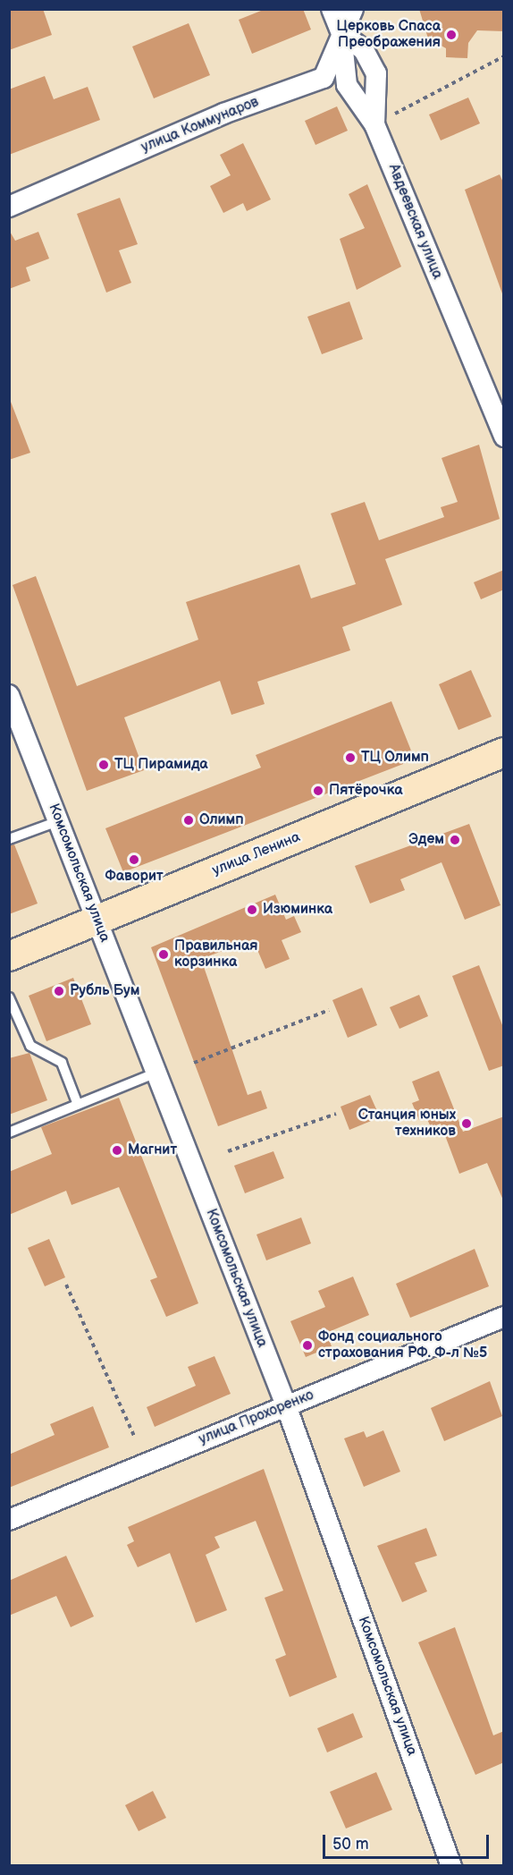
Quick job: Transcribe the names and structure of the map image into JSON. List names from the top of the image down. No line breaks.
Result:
{"streets":{"main road":["улица Ленина"],"street":["улица Коммунаров","Авдеевская улица","Комсомольская улица","улица Прохоренко"]},"crossings":[["улица Коммунаров","Авдеевская улица"],["улица Ленина","Комсомольская улица"],["Комсомольская улица","улица Прохоренко"]],"places":["Церковь Спаса Преображения","ТЦ Олимп","ТЦ Пирамида","Пятёрочка","Олимп","Эдем","Фаворит","Изюминка","Правильная корзинка","Рубль Бум","Станция юных техников","Магнит","Фонд социального страхования РФ. Ф-л №5"],"scale_bar":"50 m"}
